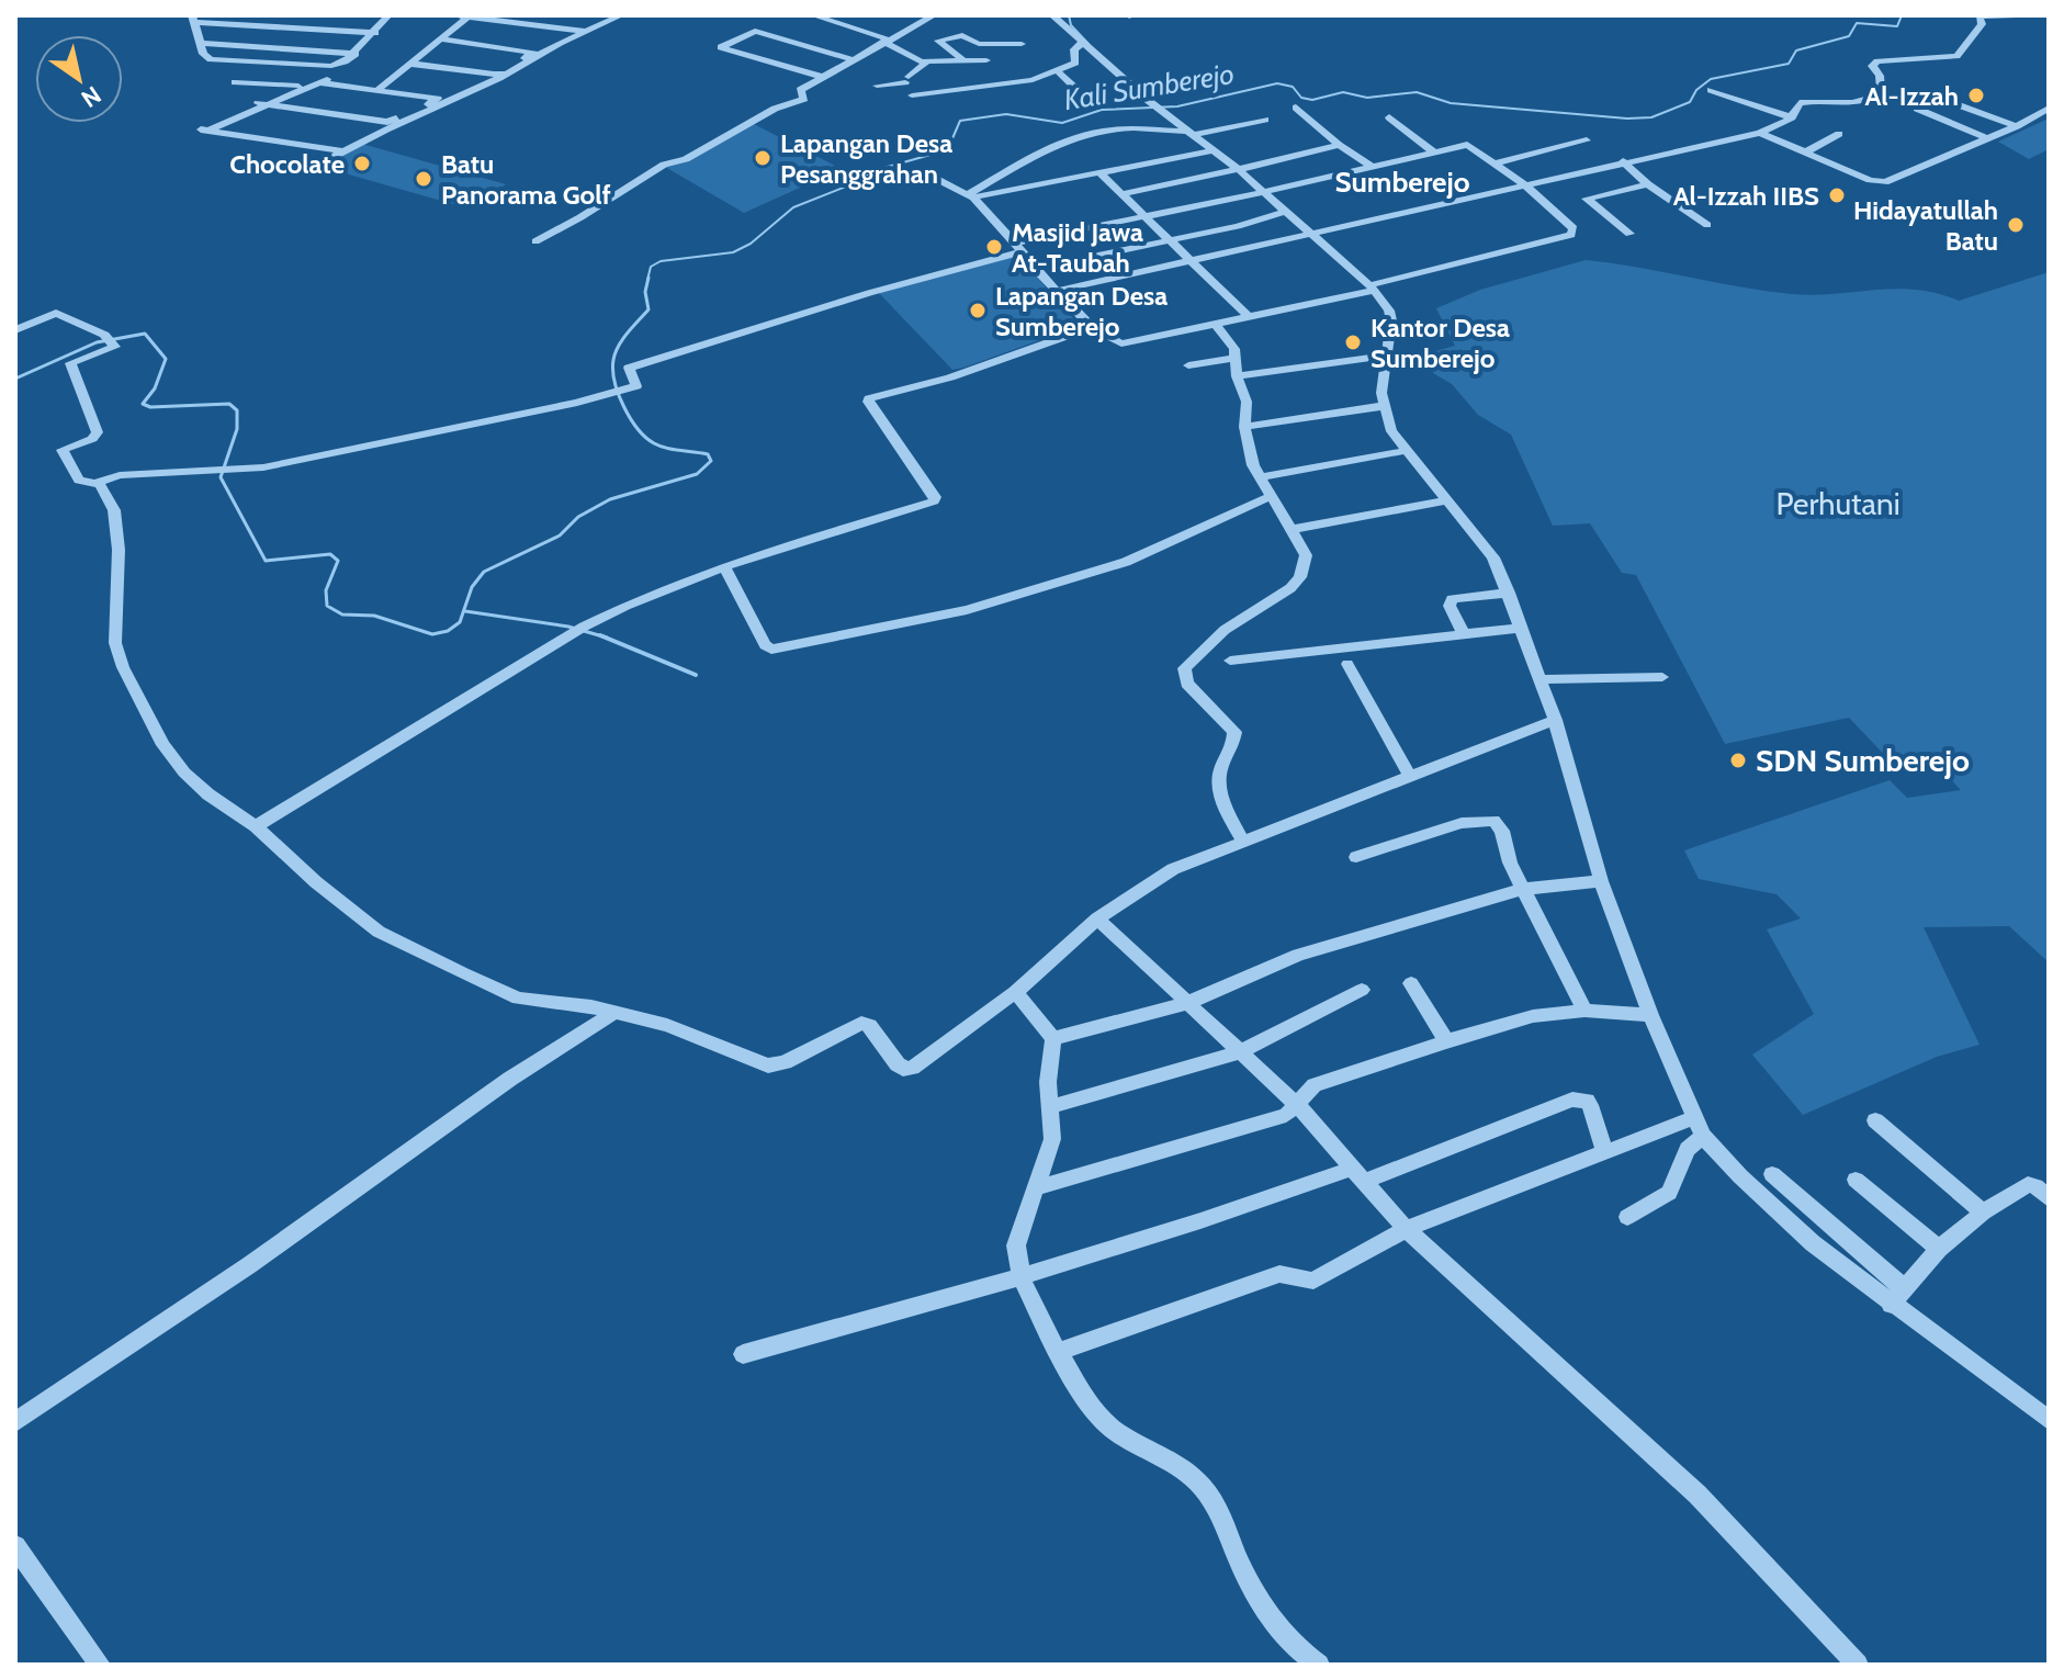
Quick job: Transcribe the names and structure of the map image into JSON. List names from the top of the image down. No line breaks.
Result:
{"districts":["Sumberejo"],"water":["Kali Sumberejo"],"parks":["Perhutani"],"places":["Al-Izzah","Lapangan Desa Pesanggrahan","Chocolate","Batu Panorama Golf","Al-Izzah IIBS","Hidayatullah Batu","Masjid Jawa At-Taubah","Lapangan Desa Sumberejo","Kantor Desa Sumberejo","SDN Sumberejo"],"north":"bottom right"}
